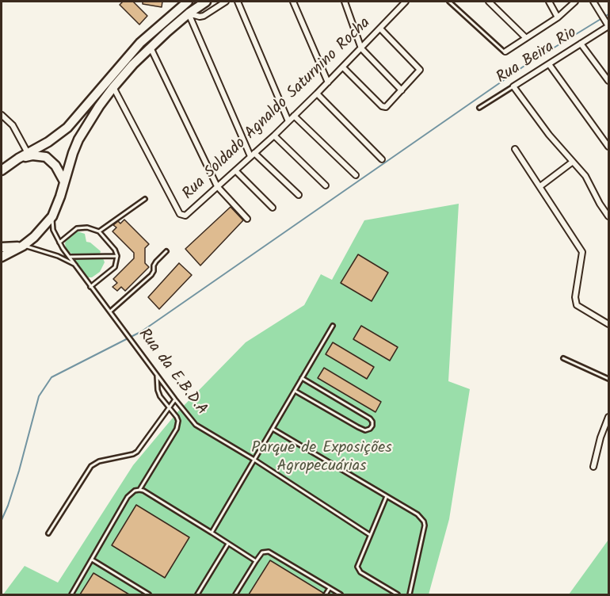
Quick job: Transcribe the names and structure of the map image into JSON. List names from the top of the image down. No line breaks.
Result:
{"streets":{"street":["Rua Beira Rio","Rua Soldado Agnaldo Saturnino Rocha"],"lane":["Rua da E.B.D.A"]},"parks":["Parque de Exposições Agropecuárias"]}
